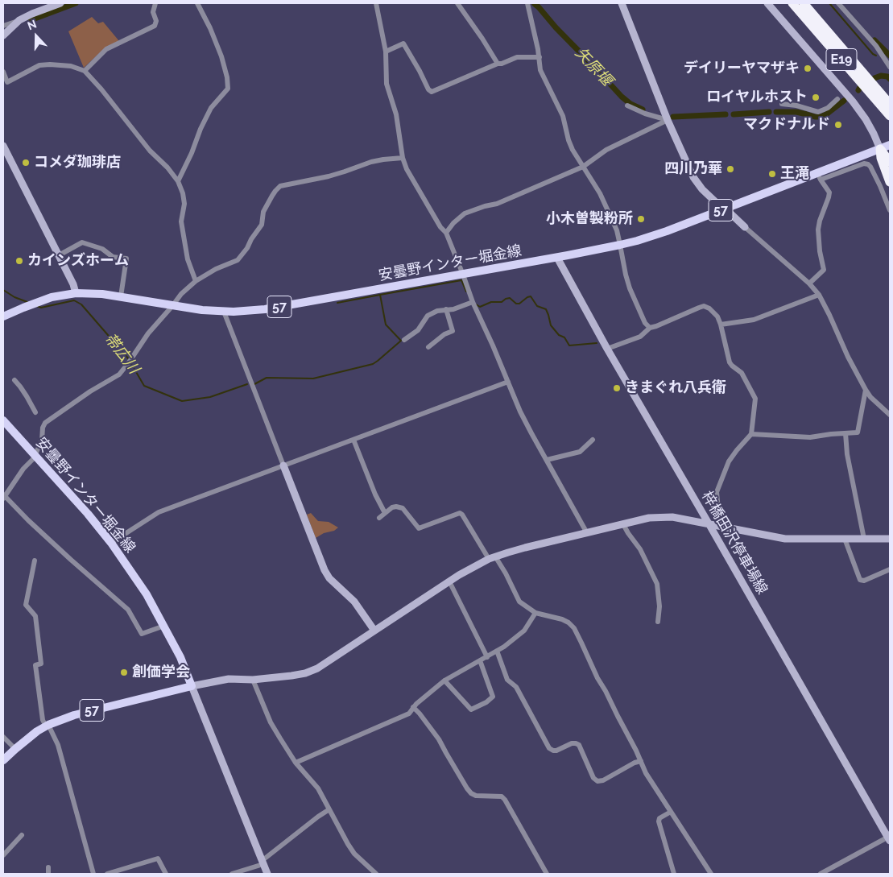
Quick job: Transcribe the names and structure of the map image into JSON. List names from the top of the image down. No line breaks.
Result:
{"streets":{"highway":["E19"],"main road":["57","安曇野インター堀金線"],"street":["梓橋田沢停車場線"]},"crossings":[["57","安曇野インター堀金線"],["安曇野インター堀金線","梓橋田沢停車場線"]],"water":["矢原堰","帯広川"],"places":["デイリーヤマザキ","ロイヤルホスト","マクドナルド","コメダ珈琲店","四川乃華","王滝","小木曽製粉所","カインズホーム","きまぐれ八兵衛","創価学会"],"north":"top"}
